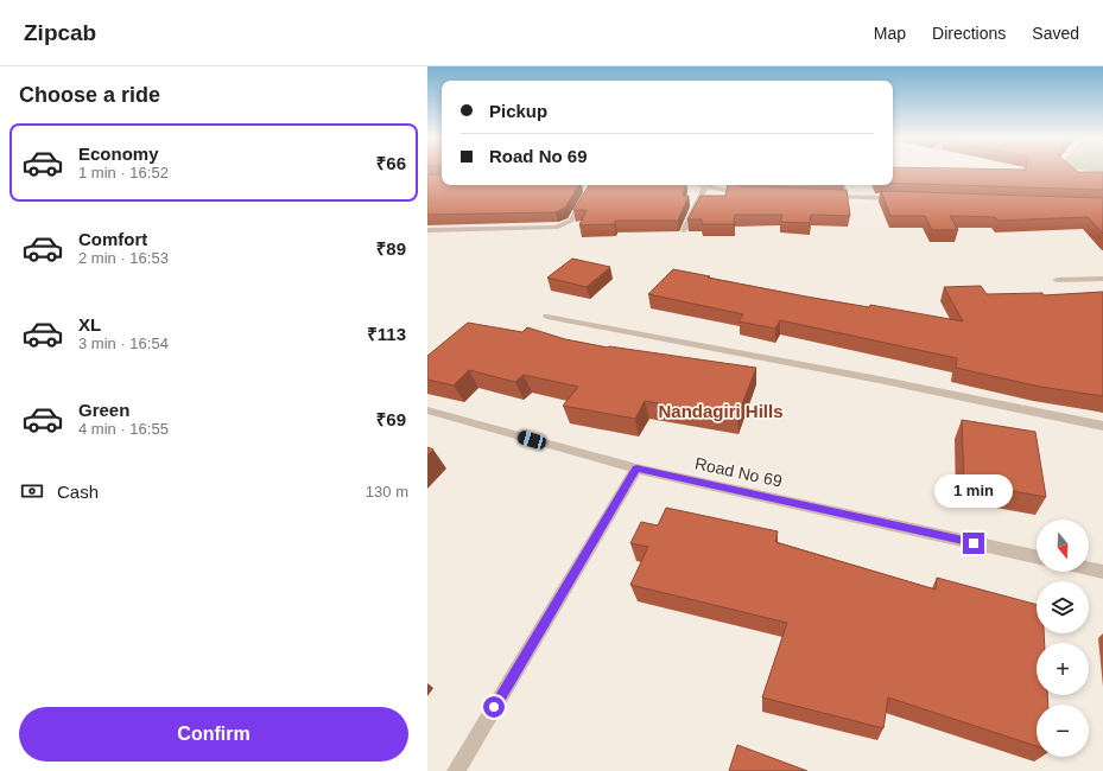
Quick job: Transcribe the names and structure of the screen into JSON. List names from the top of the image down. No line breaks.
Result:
{"streets":{"street":["Road No 69"]},"districts":["Nandagiri Hills"],"north":"bottom","page":{"header":"Zipcab","nav":["Map","Directions","Saved"],"heading":"Choose a ride","banner":["Pickup","Road No 69"],"list":[{"name":"Economy","note":"1 min · 16:52","value":"₹66"},{"name":"Comfort","note":"2 min · 16:53","value":"₹89"},{"name":"XL","note":"3 min · 16:54","value":"₹113"},{"name":"Green","note":"4 min · 16:55","value":"₹69"}],"pay":["Cash","130 m"],"bubble":"1 min","map_buttons":["+","−"],"buttons":"Confirm"}}
